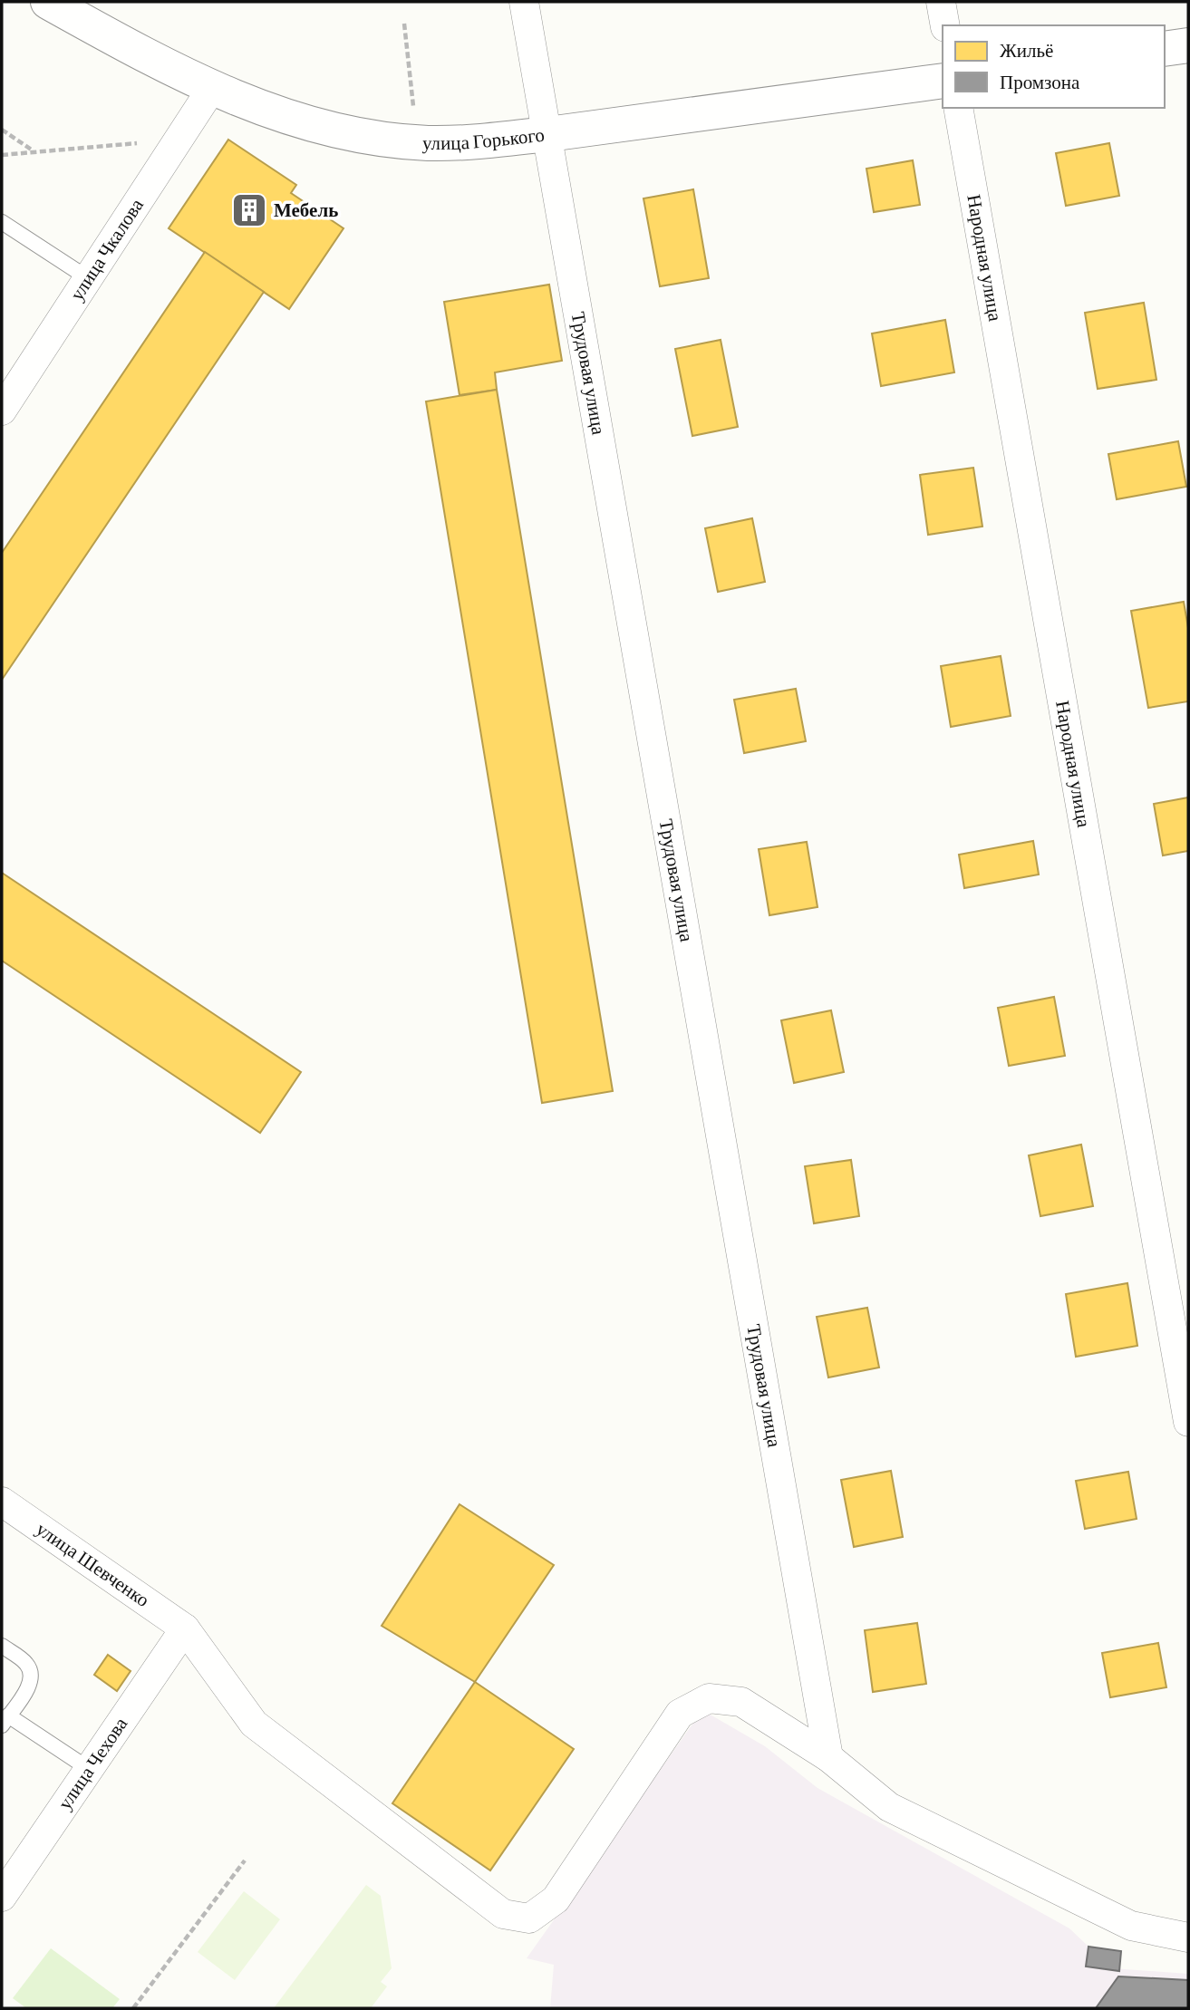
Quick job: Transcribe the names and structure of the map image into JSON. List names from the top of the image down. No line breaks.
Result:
{"streets":{"street":["улица Горького","улица Чкалова","Народная улица","Трудовая улица","улица Шевченко","улица Чехова"]},"crossings":[["улица Горького","улица Чкалова"],["улица Горького","Трудовая улица"],["Трудовая улица","улица Шевченко"],["улица Шевченко","улица Чехова"]],"places":{"building":["Мебель"]},"legend":["Жильё","Промзона"]}
